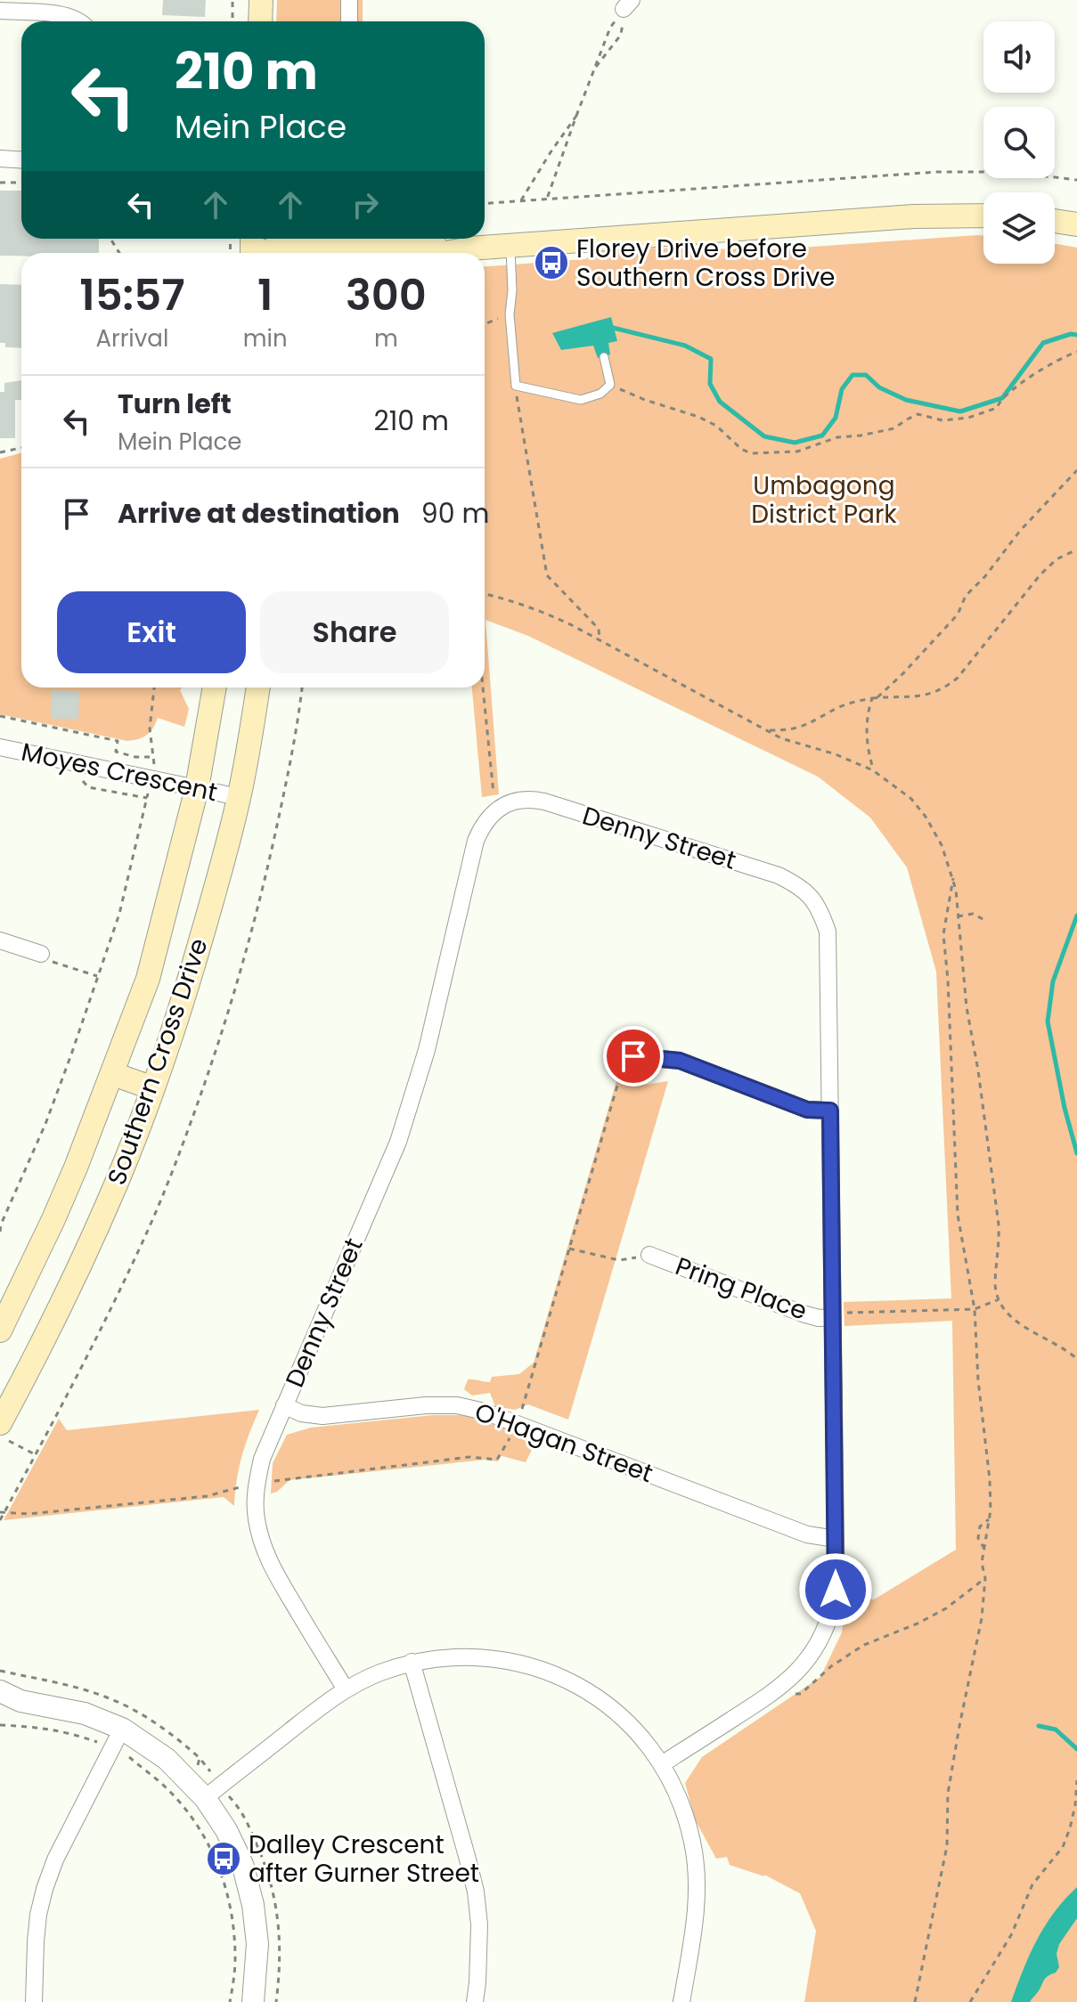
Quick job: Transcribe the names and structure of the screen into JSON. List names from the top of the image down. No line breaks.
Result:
{"streets":{"main road":["Southern Cross Drive"],"street":["Moyes Crescent","Denny Street","Pring Place","O'Hagan Street"]},"crossings":[["Moyes Crescent","Southern Cross Drive"],["Denny Street","Pring Place"],["Denny Street","O'Hagan Street"]],"parks":["Umbagong District Park"],"places":{"bus stop":["Florey Drive before Southern Cross Drive","Dalley Crescent after Gurner Street"]},"page":{"turn":["210 m","Mein Place"],"eta":["15:57","Arrival","1","min","300","m"],"list":[{"name":"Turn left","note":"Mein Place","value":"210 m"},{"name":"Arrive at destination","value":"90 m"}],"buttons":["Exit","Share"]}}
